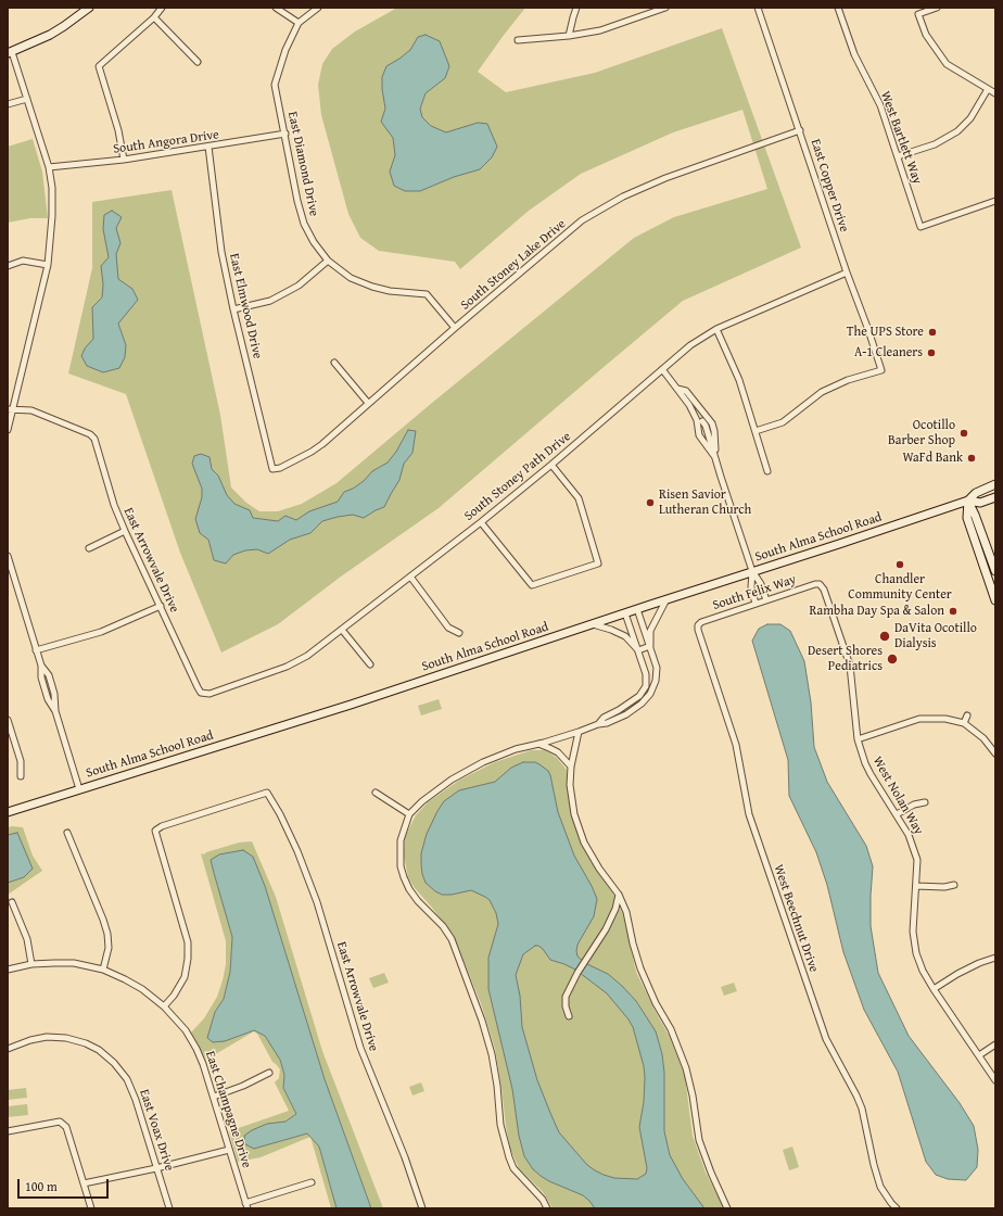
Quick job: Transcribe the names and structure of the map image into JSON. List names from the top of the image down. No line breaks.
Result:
{"streets":{"main road":["South Alma School Road"],"street":["West Bartlett Way","South Angora Drive","East Diamond Drive","East Copper Drive","South Stoney Lake Drive","East Elmwood Drive","South Stoney Path Drive","East Arrowvale Drive","South Felix Way","West Nolan Way","West Beechnut Drive","East Champagne Drive","East Voax Drive"]},"crossings":[["South Angora Drive","East Diamond Drive"],["South Angora Drive","East Elmwood Drive"],["East Diamond Drive","South Stoney Lake Drive"],["East Copper Drive","South Stoney Lake Drive"],["East Copper Drive","South Stoney Path Drive"],["South Stoney Lake Drive","East Elmwood Drive"],["South Stoney Path Drive","East Arrowvale Drive"],["East Arrowvale Drive","East Champagne Drive"],["South Felix Way","West Nolan Way"],["South Felix Way","West Beechnut Drive"]],"places":["The UPS Store","A-1 Cleaners","Ocotillo Barber Shop","WaFd Bank","Risen Savior Lutheran Church","Chandler Community Center","Rambha Day Spa & Salon","DaVita Ocotillo Dialysis","Desert Shores Pediatrics"],"scale_bar":"100 m"}
